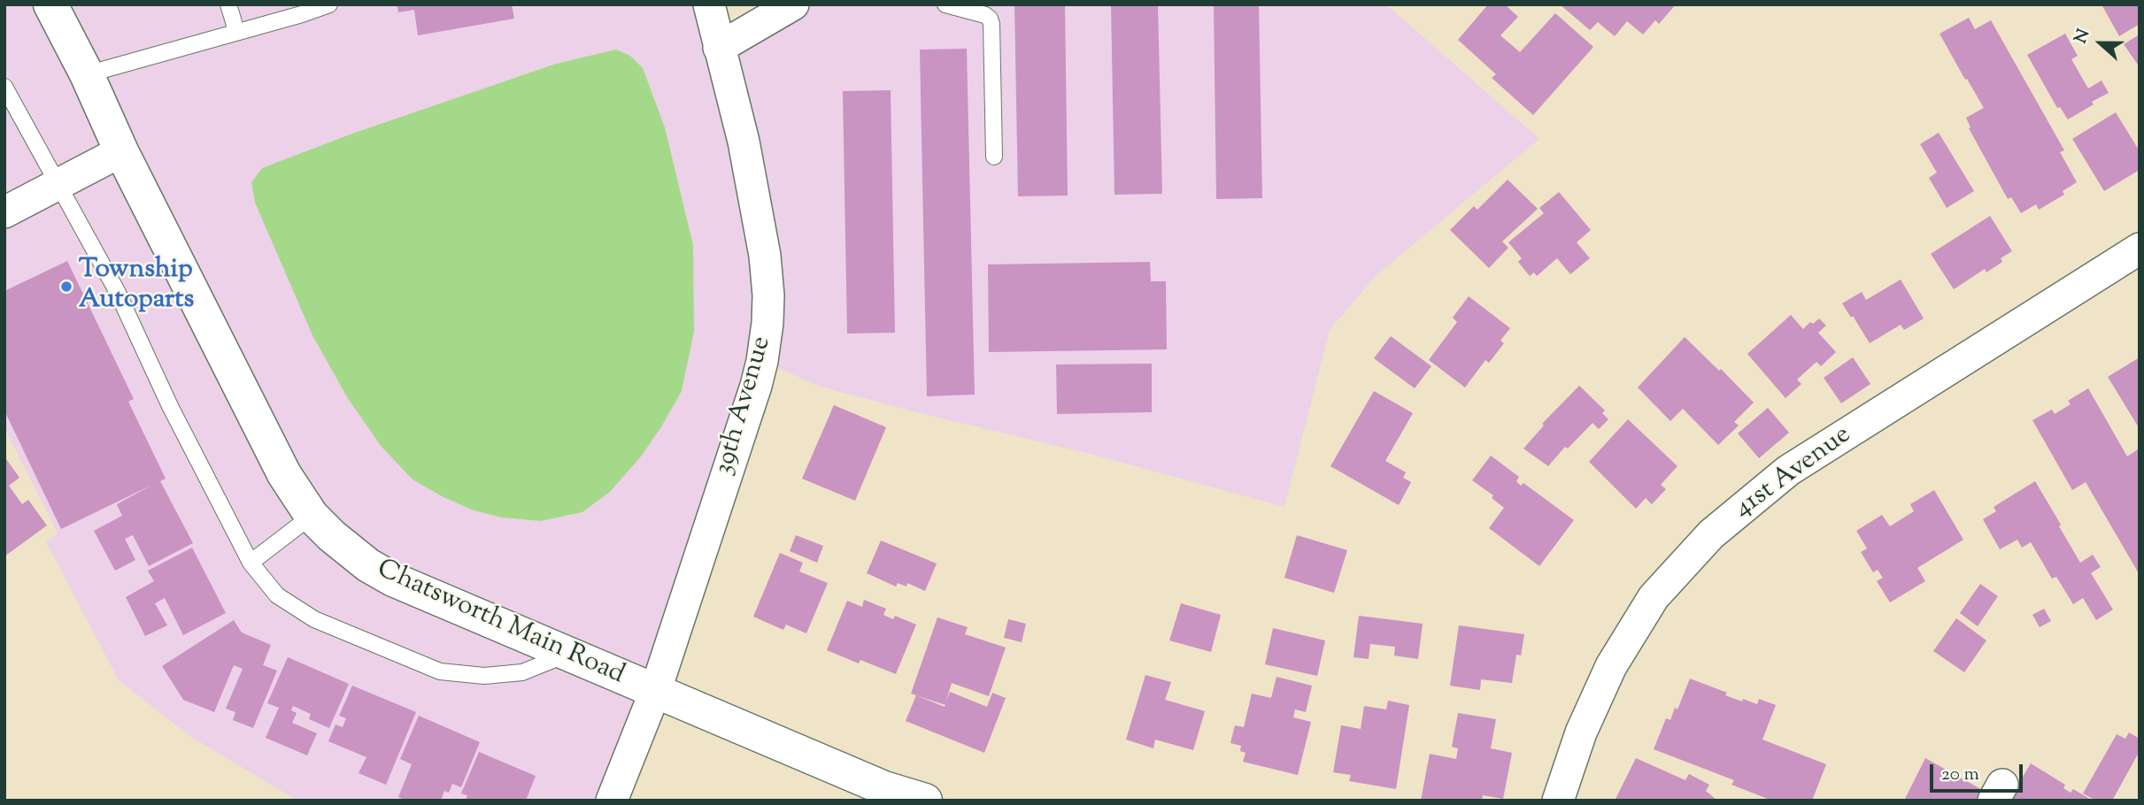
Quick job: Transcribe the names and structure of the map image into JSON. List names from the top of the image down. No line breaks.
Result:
{"streets":{"street":["39th Avenue","41st Avenue","Chatsworth Main Road"]},"crossings":[["39th Avenue","Chatsworth Main Road"]],"places":["Township Autoparts"],"scale_bar":"20 m","north":"left"}
